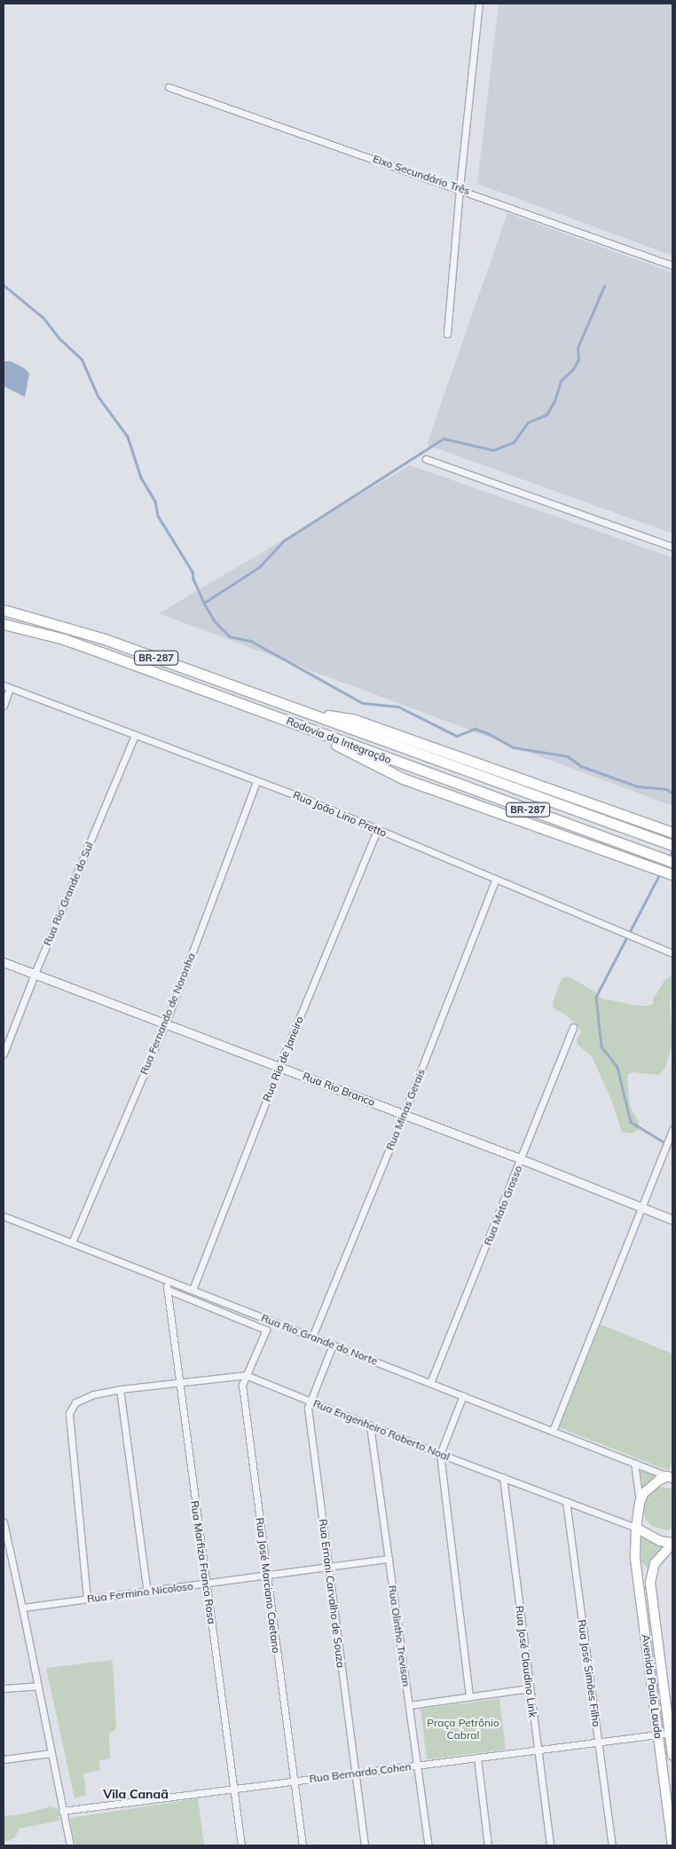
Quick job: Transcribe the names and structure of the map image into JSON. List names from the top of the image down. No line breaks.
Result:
{"streets":{"highway":["BR-287","Rodovia da Integração"],"main road":["Avenida Paulo Lauda"],"street":["Eixo Secundário Três","Rua João Lino Pretto","Rua Rio Grande do Sul","Rua Fernando de Noronha","Rua Rio de Janeiro","Rua Rio Branco","Rua Minas Gerais","Rua Mato Grosso","Rua Rio Grande do Norte","Rua Engenheiro Roberto Noal","Rua Marfiza Franco Rosa","Rua José Marciano Caetano","Rua Fermino Nicoloso","Rua Ernani Carvalho de Souza","Rua Olintho Trevisan","Rua José Claudino Link","Rua José Simões Filho","Rua Bernardo Cohen"]},"crossings":[["BR-287","Rodovia da Integração"],["Rua João Lino Pretto","Rua Rio Grande do Sul"],["Rua João Lino Pretto","Rua Fernando de Noronha"],["Rua João Lino Pretto","Rua Rio de Janeiro"],["Rua João Lino Pretto","Rua Minas Gerais"],["Rua Rio Grande do Sul","Rua Rio Branco"],["Rua Fernando de Noronha","Rua Rio Branco"],["Rua Fernando de Noronha","Rua Rio Grande do Norte"],["Rua Rio de Janeiro","Rua Rio Branco"],["Rua Rio de Janeiro","Rua Rio Grande do Norte"],["Rua Rio Branco","Rua Minas Gerais"],["Rua Rio Branco","Rua Mato Grosso"],["Rua Minas Gerais","Rua Rio Grande do Norte"],["Rua Mato Grosso","Rua Rio Grande do Norte"],["Rua Rio Grande do Norte","Rua Marfiza Franco Rosa"],["Rua Rio Grande do Norte","Rua Ernani Carvalho de Souza"],["Rua Engenheiro Roberto Noal","Rua Marfiza Franco Rosa"],["Rua Engenheiro Roberto Noal","Rua José Marciano Caetano"],["Rua Engenheiro Roberto Noal","Rua Fermino Nicoloso"],["Rua Engenheiro Roberto Noal","Rua Ernani Carvalho de Souza"],["Rua Engenheiro Roberto Noal","Rua Olintho Trevisan"],["Rua Engenheiro Roberto Noal","Rua José Claudino Link"],["Rua Engenheiro Roberto Noal","Rua José Simões Filho"],["Rua Engenheiro Roberto Noal","Avenida Paulo Lauda"],["Rua Marfiza Franco Rosa","Rua José Marciano Caetano"],["Rua Marfiza Franco Rosa","Rua Fermino Nicoloso"],["Rua Marfiza Franco Rosa","Rua Bernardo Cohen"],["Rua José Marciano Caetano","Rua Fermino Nicoloso"],["Rua José Marciano Caetano","Rua Bernardo Cohen"],["Rua Fermino Nicoloso","Rua Ernani Carvalho de Souza"],["Rua Fermino Nicoloso","Rua Olintho Trevisan"],["Rua Ernani Carvalho de Souza","Rua Bernardo Cohen"],["Rua Olintho Trevisan","Rua Bernardo Cohen"],["Rua José Claudino Link","Rua Bernardo Cohen"],["Rua José Simões Filho","Rua Bernardo Cohen"],["Avenida Paulo Lauda","Rua Bernardo Cohen"]],"districts":["Vila Canaã"],"parks":["Praça Petrônio Cabral"]}
